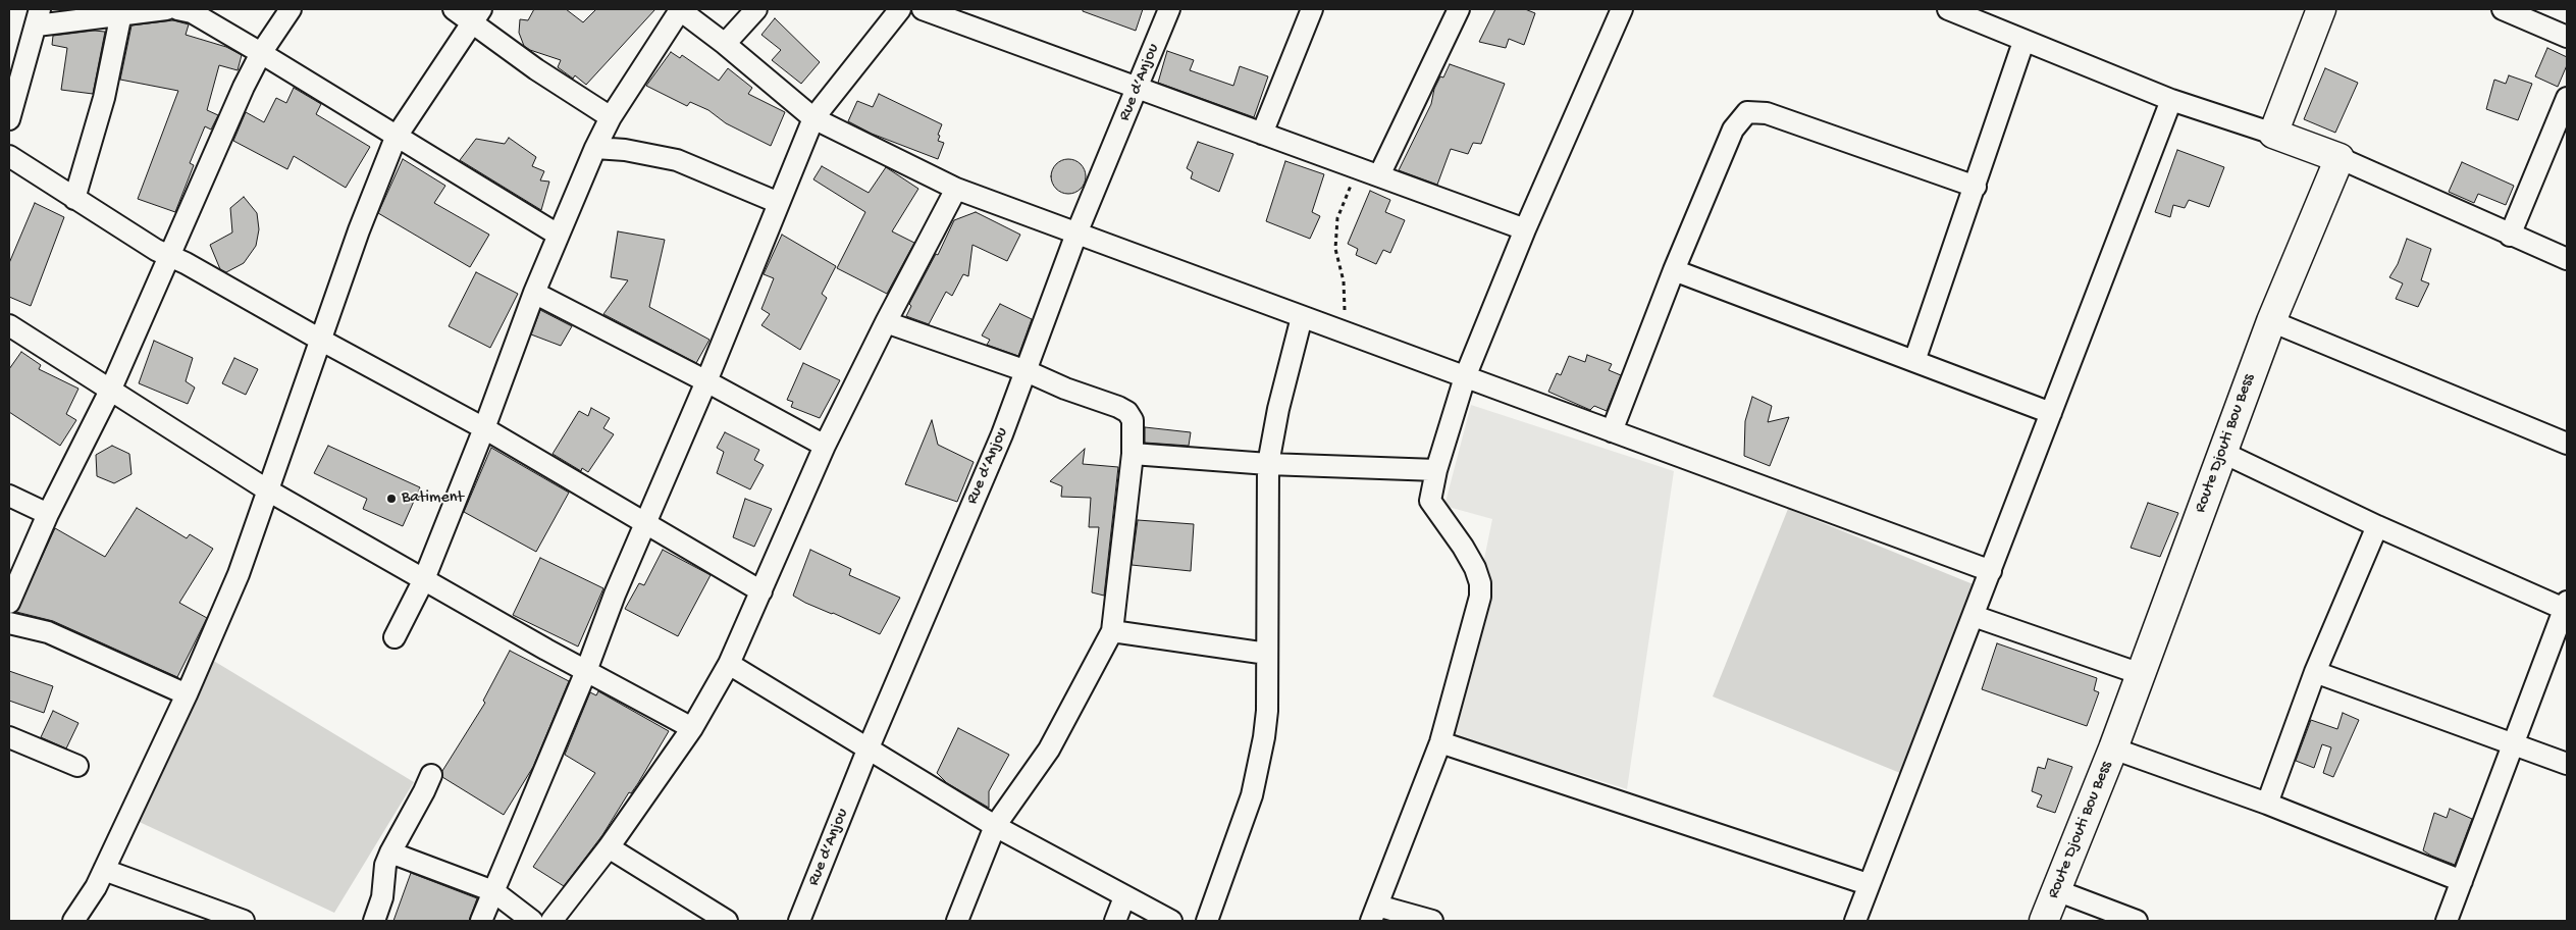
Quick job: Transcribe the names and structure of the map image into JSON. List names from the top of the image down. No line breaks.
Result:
{"streets":{"main road":["Route Djouti Bou Bess"],"street":["Rue d’Anjou"]},"places":["Batiment"]}
